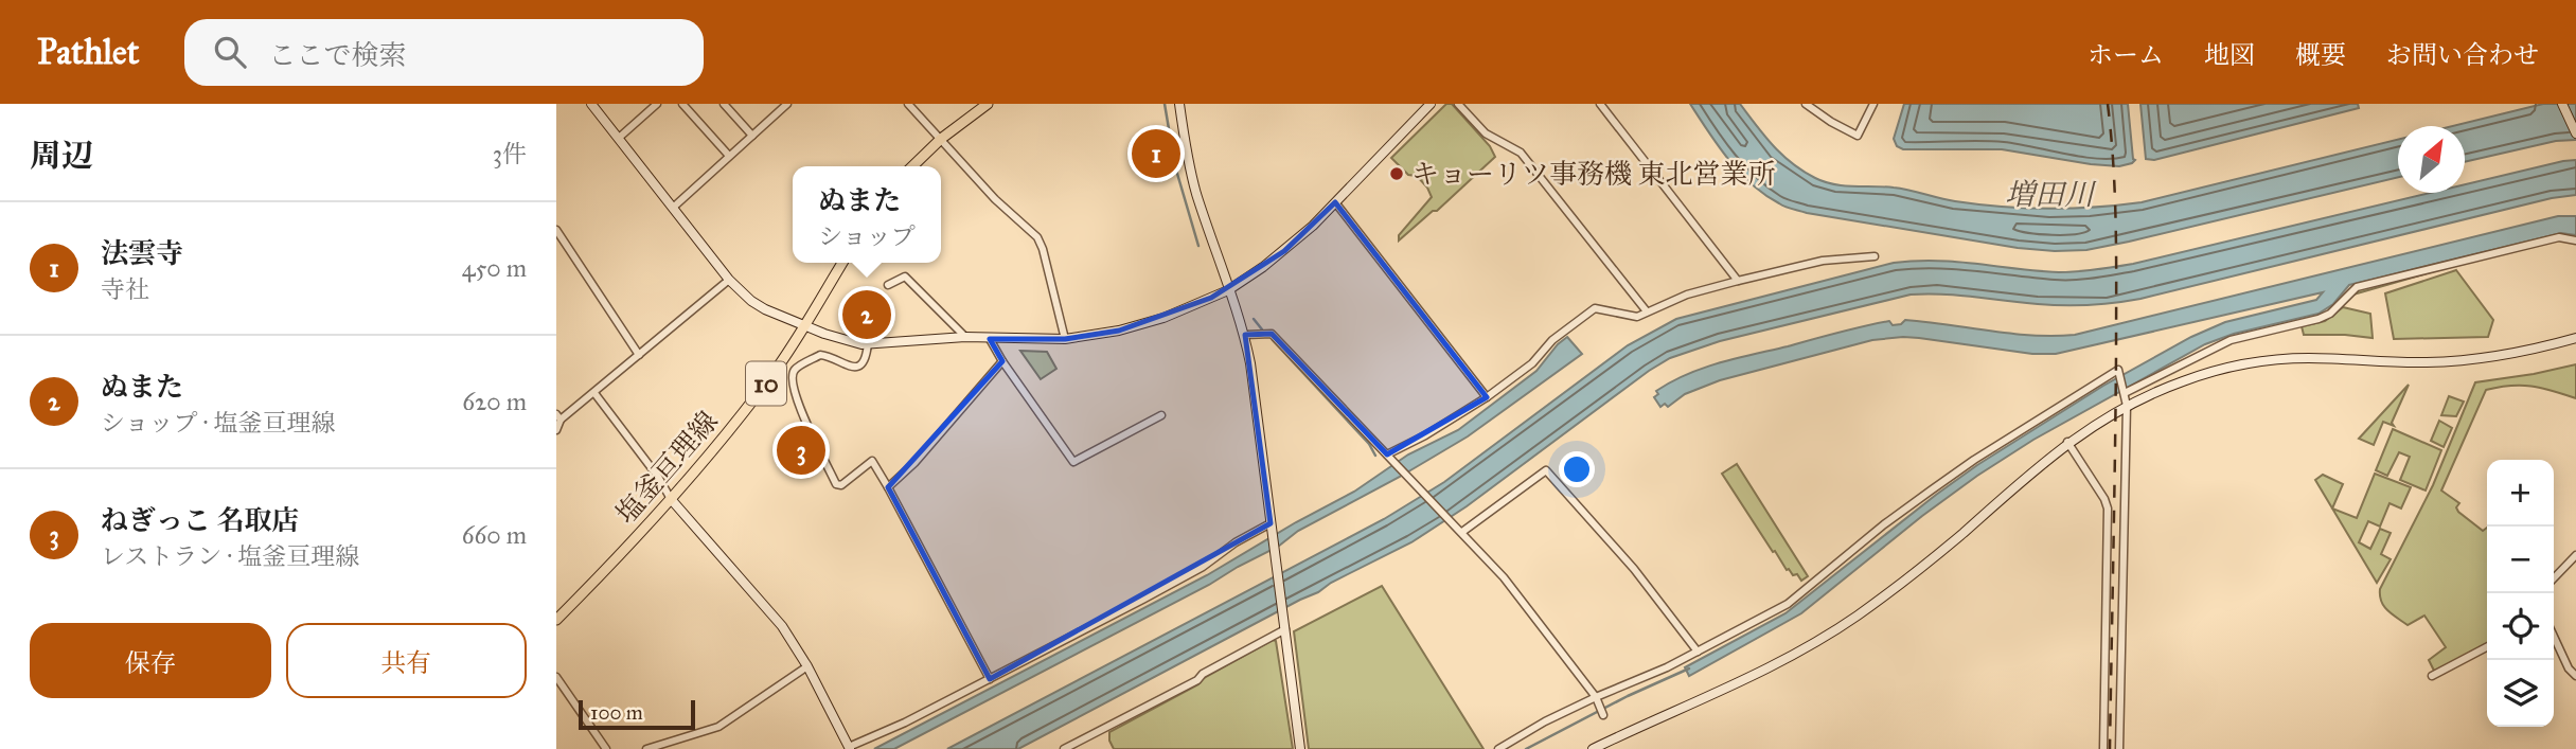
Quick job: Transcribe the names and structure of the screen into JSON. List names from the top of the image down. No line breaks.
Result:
{"streets":{"main road":["10","塩釜亘理線"]},"water":["増田川"],"places":["キョーリツ事務機 東北営業所"],"scale_bar":"100 m","north":"top right","page":{"header":"Pathlet","search":"ここで検索","nav":["ホーム","地図","概要","お問い合わせ"],"heading":["周辺","3件"],"pins":["1","2","3"],"popup":["ぬまた","ショップ"],"list":[{"mark":"1","name":"法雲寺","note":"寺社","value":"450 m"},{"mark":"2","name":"ぬまた","note":"ショップ · 塩釜亘理線","value":"620 m"},{"mark":"3","name":"ねぎっこ 名取店","note":"レストラン · 塩釜亘理線","value":"660 m"}],"map_buttons":["+","−"],"buttons":["保存","共有"],"scale":"100 m"}}
